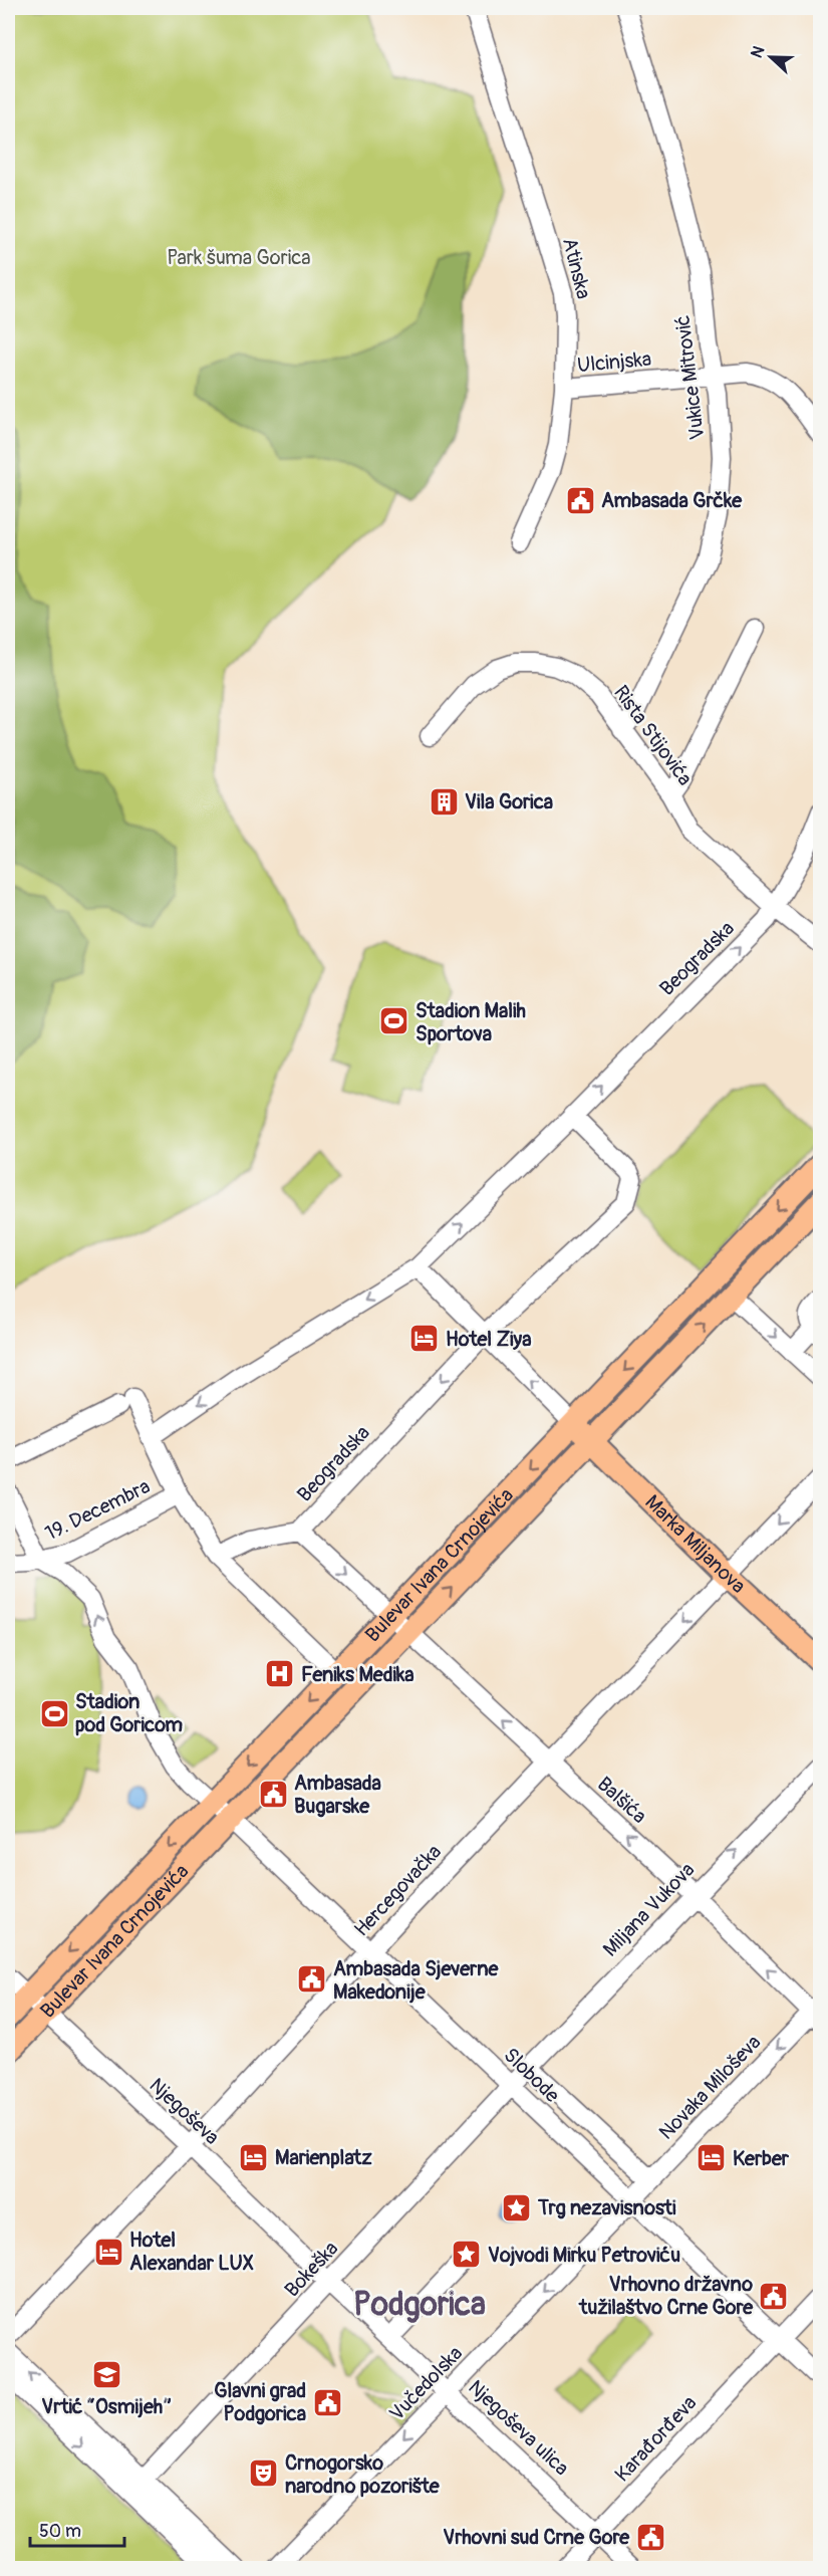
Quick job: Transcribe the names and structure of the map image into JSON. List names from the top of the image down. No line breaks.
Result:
{"streets":{"main road":["Marka Miljanova","Bulevar Ivana Crnojevića"],"street":["Atinska","Ulcinjska","Vukice Mitrović","Rista Stijovića","Beogradska","19. Decembra","Balšića","Hercegovačka","Miljana Vukova","Slobode","Novaka Miloševa","Njegoševa","Bokeška","Vučedolska","Njegoševa ulica","Karađorđeva"]},"crossings":[["Atinska","Ulcinjska"],["Ulcinjska","Vukice Mitrović"],["Vukice Mitrović","Rista Stijovića"],["Rista Stijovića","Beogradska"],["Beogradska","19. Decembra"],["Beogradska","Bulevar Ivana Crnojevića"],["Beogradska","Balšića"],["19. Decembra","Bulevar Ivana Crnojevića"],["19. Decembra","Slobode"],["Marka Miljanova","Bulevar Ivana Crnojevića"],["Marka Miljanova","Hercegovačka"],["Bulevar Ivana Crnojevića","Balšića"],["Bulevar Ivana Crnojevića","Slobode"],["Bulevar Ivana Crnojevića","Njegoševa"],["Balšića","Hercegovačka"],["Balšića","Miljana Vukova"],["Balšića","Novaka Miloševa"],["Hercegovačka","Slobode"],["Hercegovačka","Njegoševa"],["Miljana Vukova","Slobode"],["Miljana Vukova","Bokeška"],["Slobode","Novaka Miloševa"],["Slobode","Bokeška"],["Slobode","Vučedolska"],["Slobode","Karađorđeva"],["Novaka Miloševa","Vučedolska"],["Njegoševa","Bokeška"],["Njegoševa","Njegoševa ulica"],["Bokeška","Njegoševa ulica"],["Vučedolska","Njegoševa ulica"],["Njegoševa ulica","Karađorđeva"]],"one_way":["Balšića","Miljana Vukova","Novaka Miloševa","Vučedolska"],"districts":["Podgorica"],"parks":["Park šuma Gorica"],"places":{"public building":["Ambasada Grčke","Ambasada Bugarske","Ambasada Sjeverne Makedonije","Vrhovno državno tužilaštvo Crne Gore","Glavni grad Podgorica","Vrhovni sud Crne Gore"],"building":["Vila Gorica"],"sports":["Stadion Malih Sportova","Stadion pod Goricom"],"hotel":["Hotel Ziya","Marienplatz","Kerber","Hotel Alexandar LUX"],"hospital":["Feniks Medika"],"place":["Trg nezavisnosti","Vojvodi Mirku Petroviću"],"school or university":["Vrtić “Osmijeh”"],"theatre":["Crnogorsko narodno pozorište"]},"scale_bar":"50 m","north":"left"}
